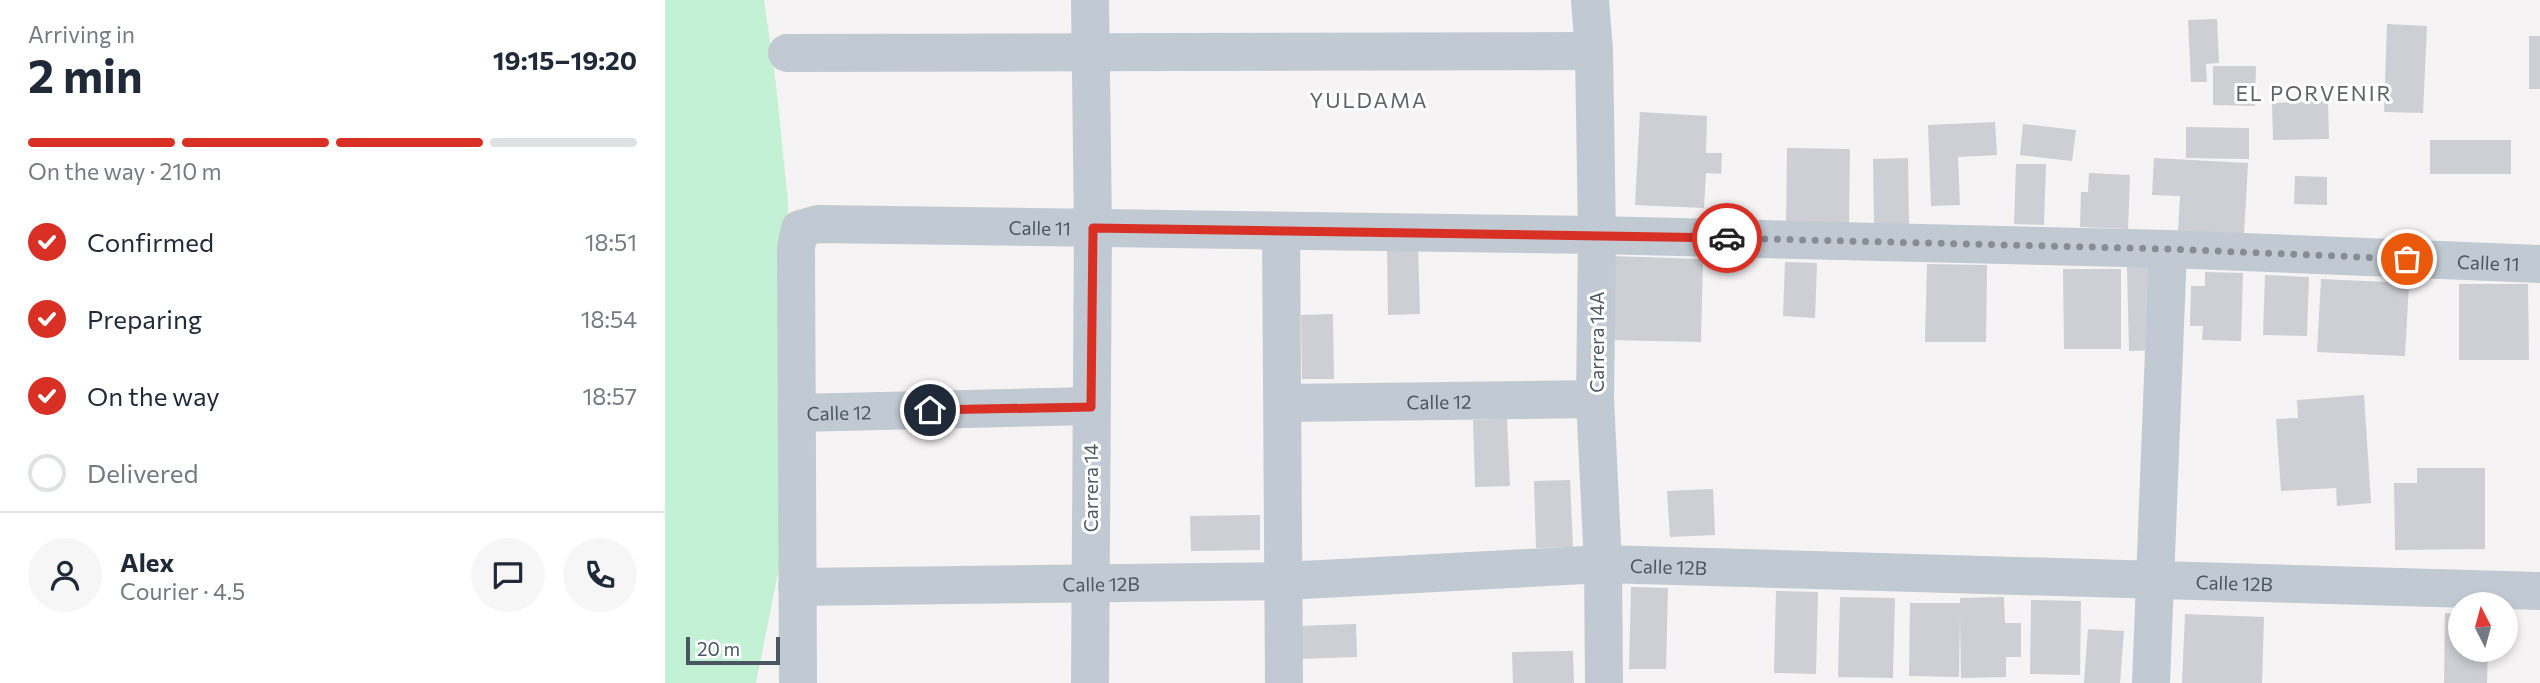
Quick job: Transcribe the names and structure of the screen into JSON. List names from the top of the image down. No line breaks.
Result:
{"streets":{"street":["Calle 11","Carrera 14A","Calle 12","Carrera 14","Calle 12B"]},"crossings":[["Calle 11","Carrera 14A"],["Calle 11","Calle 12"],["Calle 11","Carrera 14"],["Carrera 14A","Calle 12"],["Carrera 14A","Calle 12B"],["Calle 12","Carrera 14"],["Carrera 14","Calle 12B"]],"districts":["EL PORVENIR","YULDAMA"],"scale_bar":"20 m","north":"top","page":{"heading":["2 min","Arriving in","19:15–19:20"],"panel":["Alex","Courier · 4.5"],"bar":"On the way · 210 m","list":[["Confirmed","18:51"],["Preparing","18:54"],["On the way","18:57"],"Delivered"],"scale":"20 m"}}
